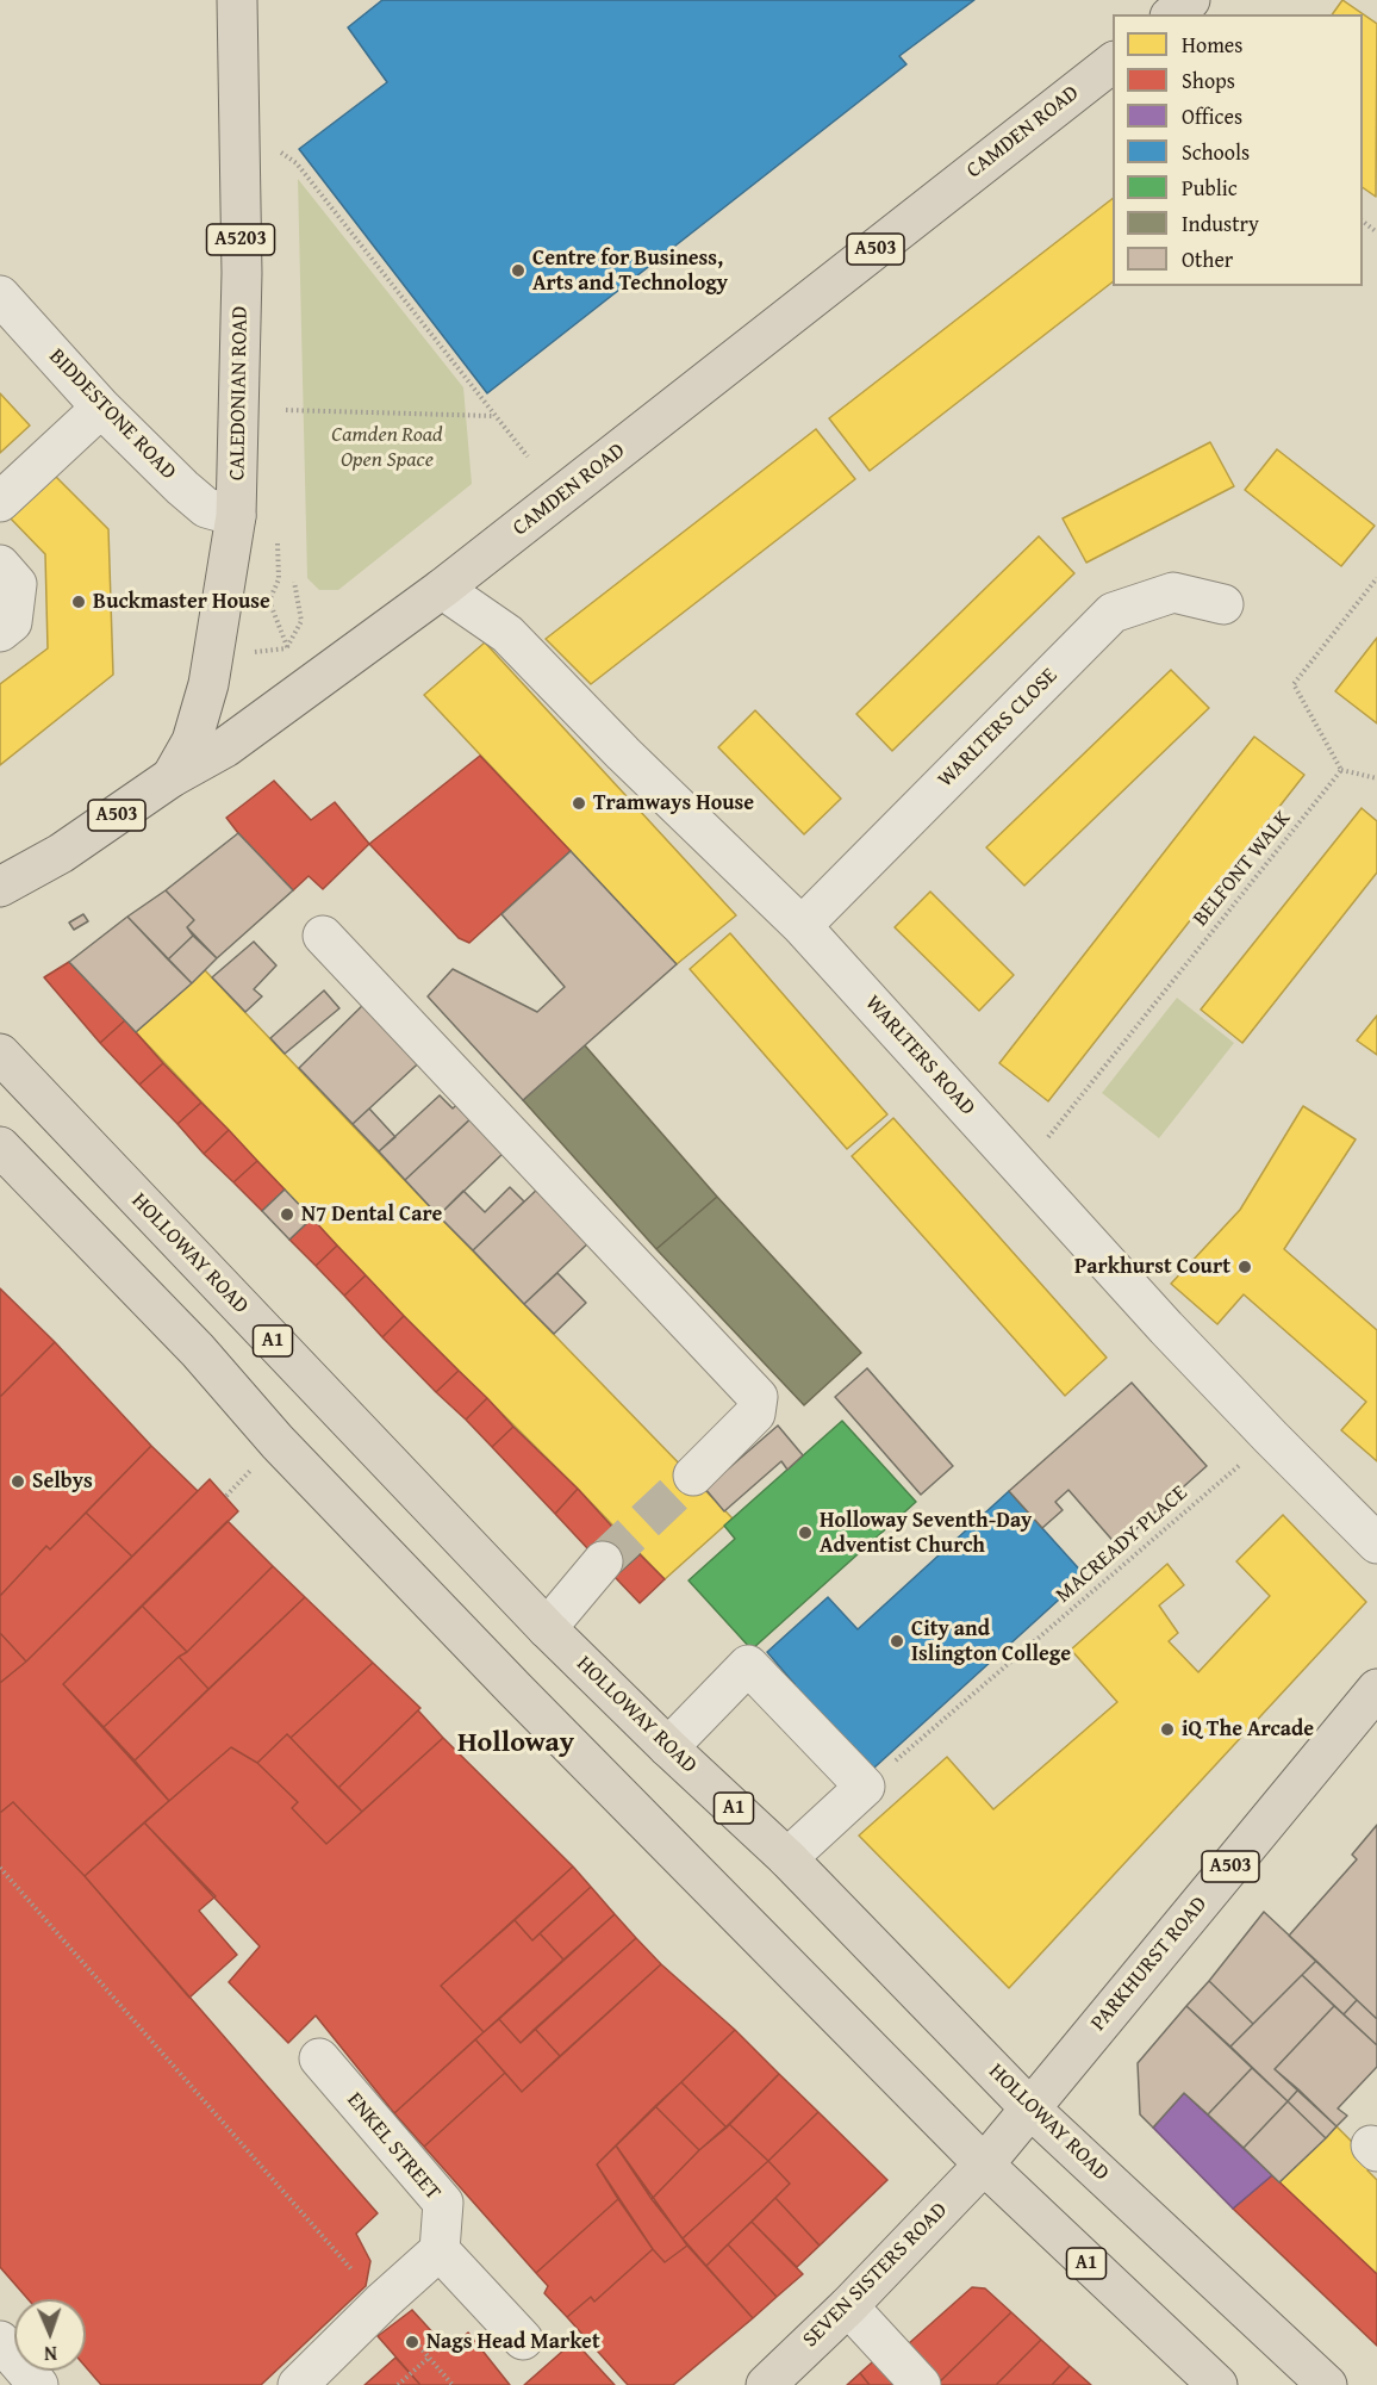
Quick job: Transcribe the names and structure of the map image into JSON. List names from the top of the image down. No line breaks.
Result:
{"streets":{"main road":["CAMDEN ROAD","A5203","A503","CALEDONIAN ROAD","HOLLOWAY ROAD","A1","PARKHURST ROAD","SEVEN SISTERS ROAD"],"street":["BIDDESTONE ROAD","WARLTERS CLOSE","WARLTERS ROAD","ENKEL STREET"],"path":["BELFONT WALK","MACREADY PLACE"]},"crossings":[["CAMDEN ROAD","CALEDONIAN ROAD"],["CAMDEN ROAD","WARLTERS ROAD"],["A503","HOLLOWAY ROAD"],["A503","A1"],["A503","PARKHURST ROAD"],["A503","SEVEN SISTERS ROAD"],["CALEDONIAN ROAD","BIDDESTONE ROAD"],["WARLTERS CLOSE","WARLTERS ROAD"],["BELFONT WALK","WARLTERS ROAD"],["WARLTERS ROAD","MACREADY PLACE"],["HOLLOWAY ROAD","PARKHURST ROAD"],["A1","SEVEN SISTERS ROAD"]],"districts":["Holloway"],"parks":["Camden Road Open Space"],"places":["Centre for Business, Arts and Technology","Buckmaster House","Tramways House","N7 Dental Care","Parkhurst Court","Selbys","Holloway Seventh-Day Adventist Church","City and Islington College","iQ The Arcade","Nags Head Market"],"legend":["Homes","Shops","Offices","Schools","Public","Industry","Other"],"north":"bottom"}
